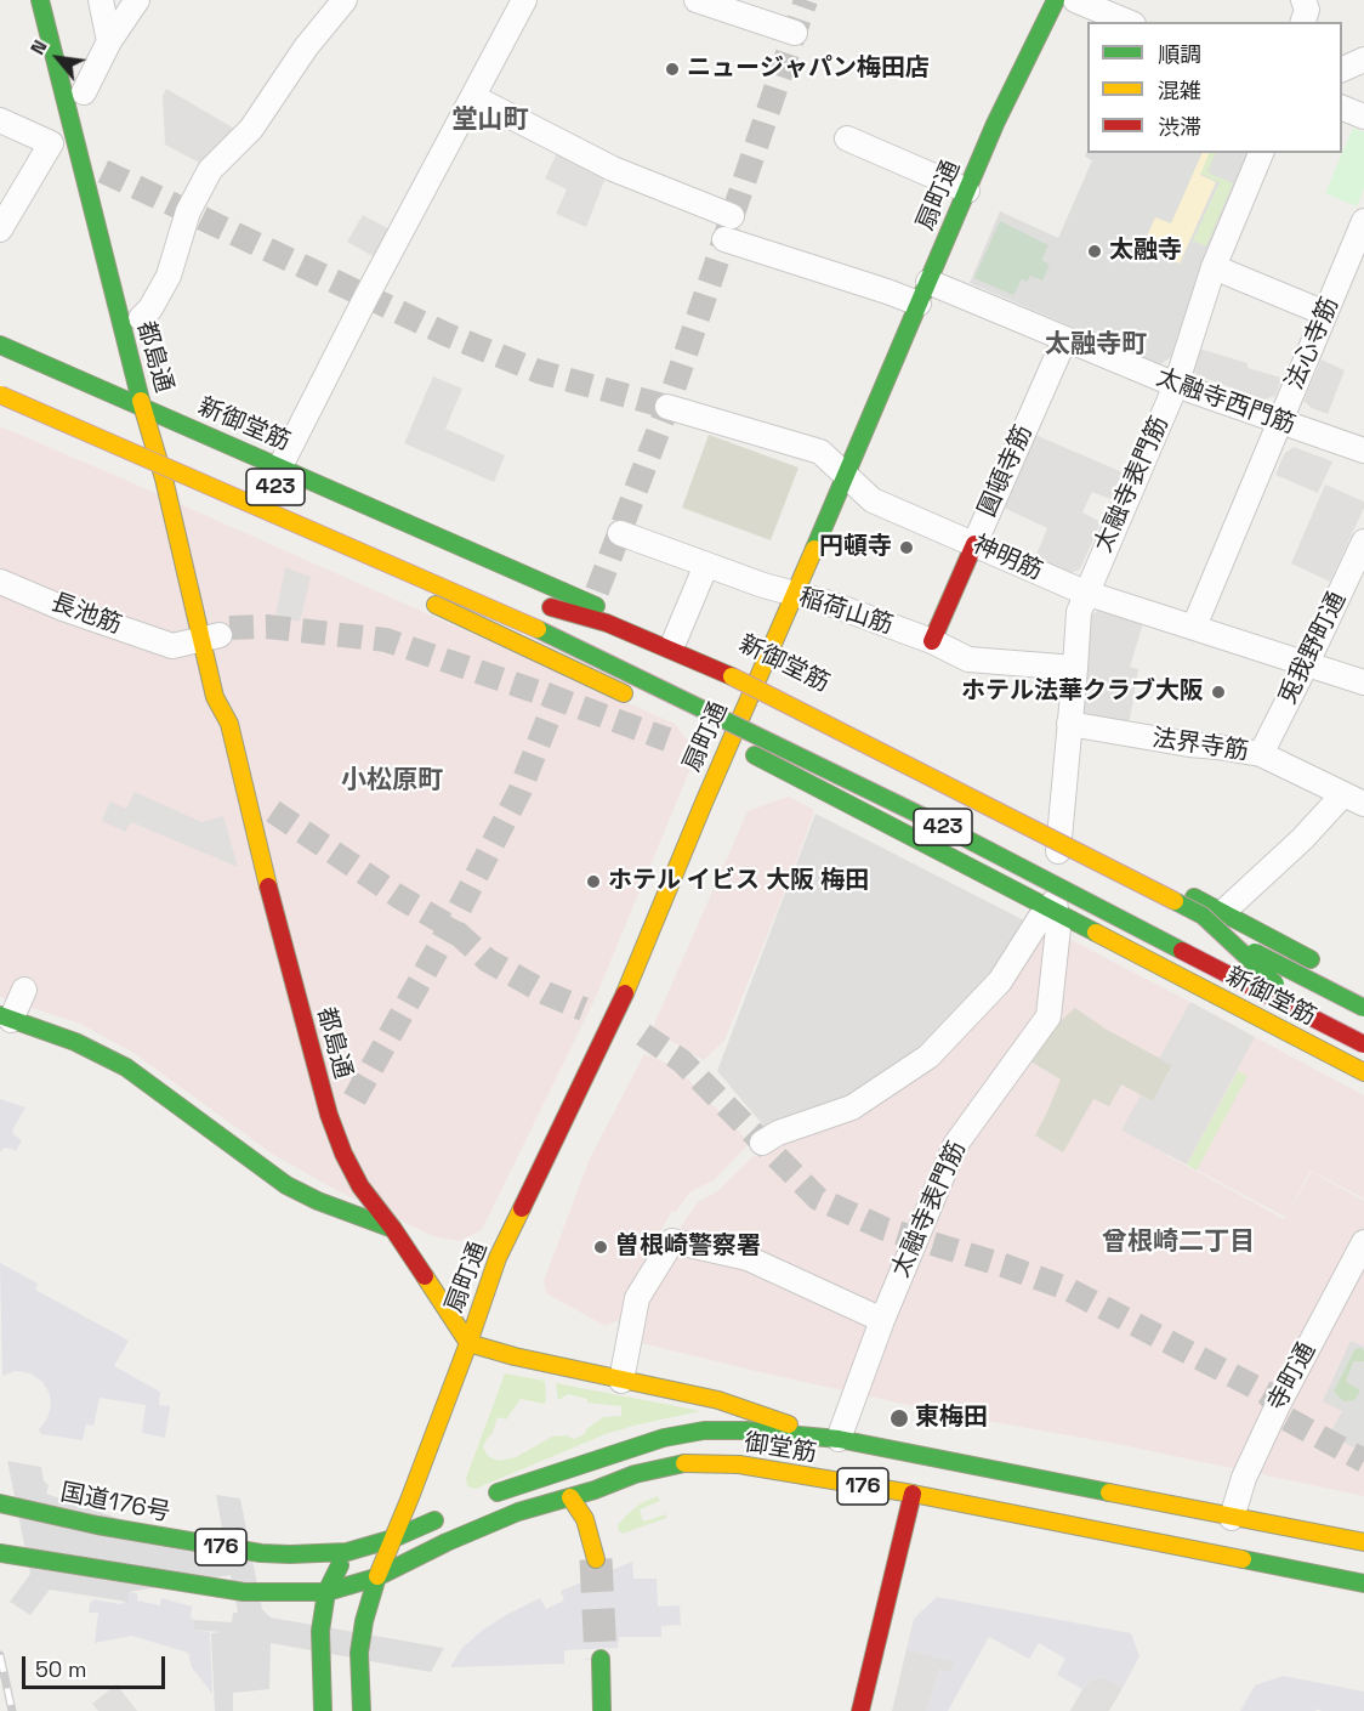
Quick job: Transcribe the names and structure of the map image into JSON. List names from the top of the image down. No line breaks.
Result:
{"streets":{"main road":["扇町通","都島通","新御堂筋","圓頓寺筋","423","御堂筋","176","国道176号"],"street":["法心寺筋","太融寺西門筋","太融寺表門筋","神明筋","稲荷山筋","長池筋","兎我野町通","法界寺筋","寺町通"]},"crossings":[["扇町通","都島通"],["扇町通","太融寺西門筋"],["扇町通","新御堂筋"],["扇町通","神明筋"],["扇町通","稲荷山筋"],["扇町通","御堂筋"],["扇町通","176"],["扇町通","国道176号"],["法心寺筋","太融寺西門筋"],["法心寺筋","神明筋"],["都島通","新御堂筋"],["都島通","長池筋"],["太融寺西門筋","圓頓寺筋"],["太融寺西門筋","太融寺表門筋"],["新御堂筋","太融寺表門筋"],["圓頓寺筋","神明筋"],["圓頓寺筋","稲荷山筋"],["太融寺表門筋","神明筋"],["太融寺表門筋","稲荷山筋"],["太融寺表門筋","法界寺筋"],["太融寺表門筋","御堂筋"],["神明筋","兎我野町通"],["兎我野町通","法界寺筋"],["寺町通","御堂筋"],["御堂筋","176"],["176","国道176号"]],"districts":["堂山町","太融寺町","小松原町","曾根崎二丁目"],"places":["ニュージャパン梅田店","太融寺","円頓寺","ホテル法華クラブ大阪","ホテル イビス 大阪 梅田","曽根崎警察署","東梅田"],"legend":["順調","混雑","渋滞"],"scale_bar":"50 m","north":"top left"}
